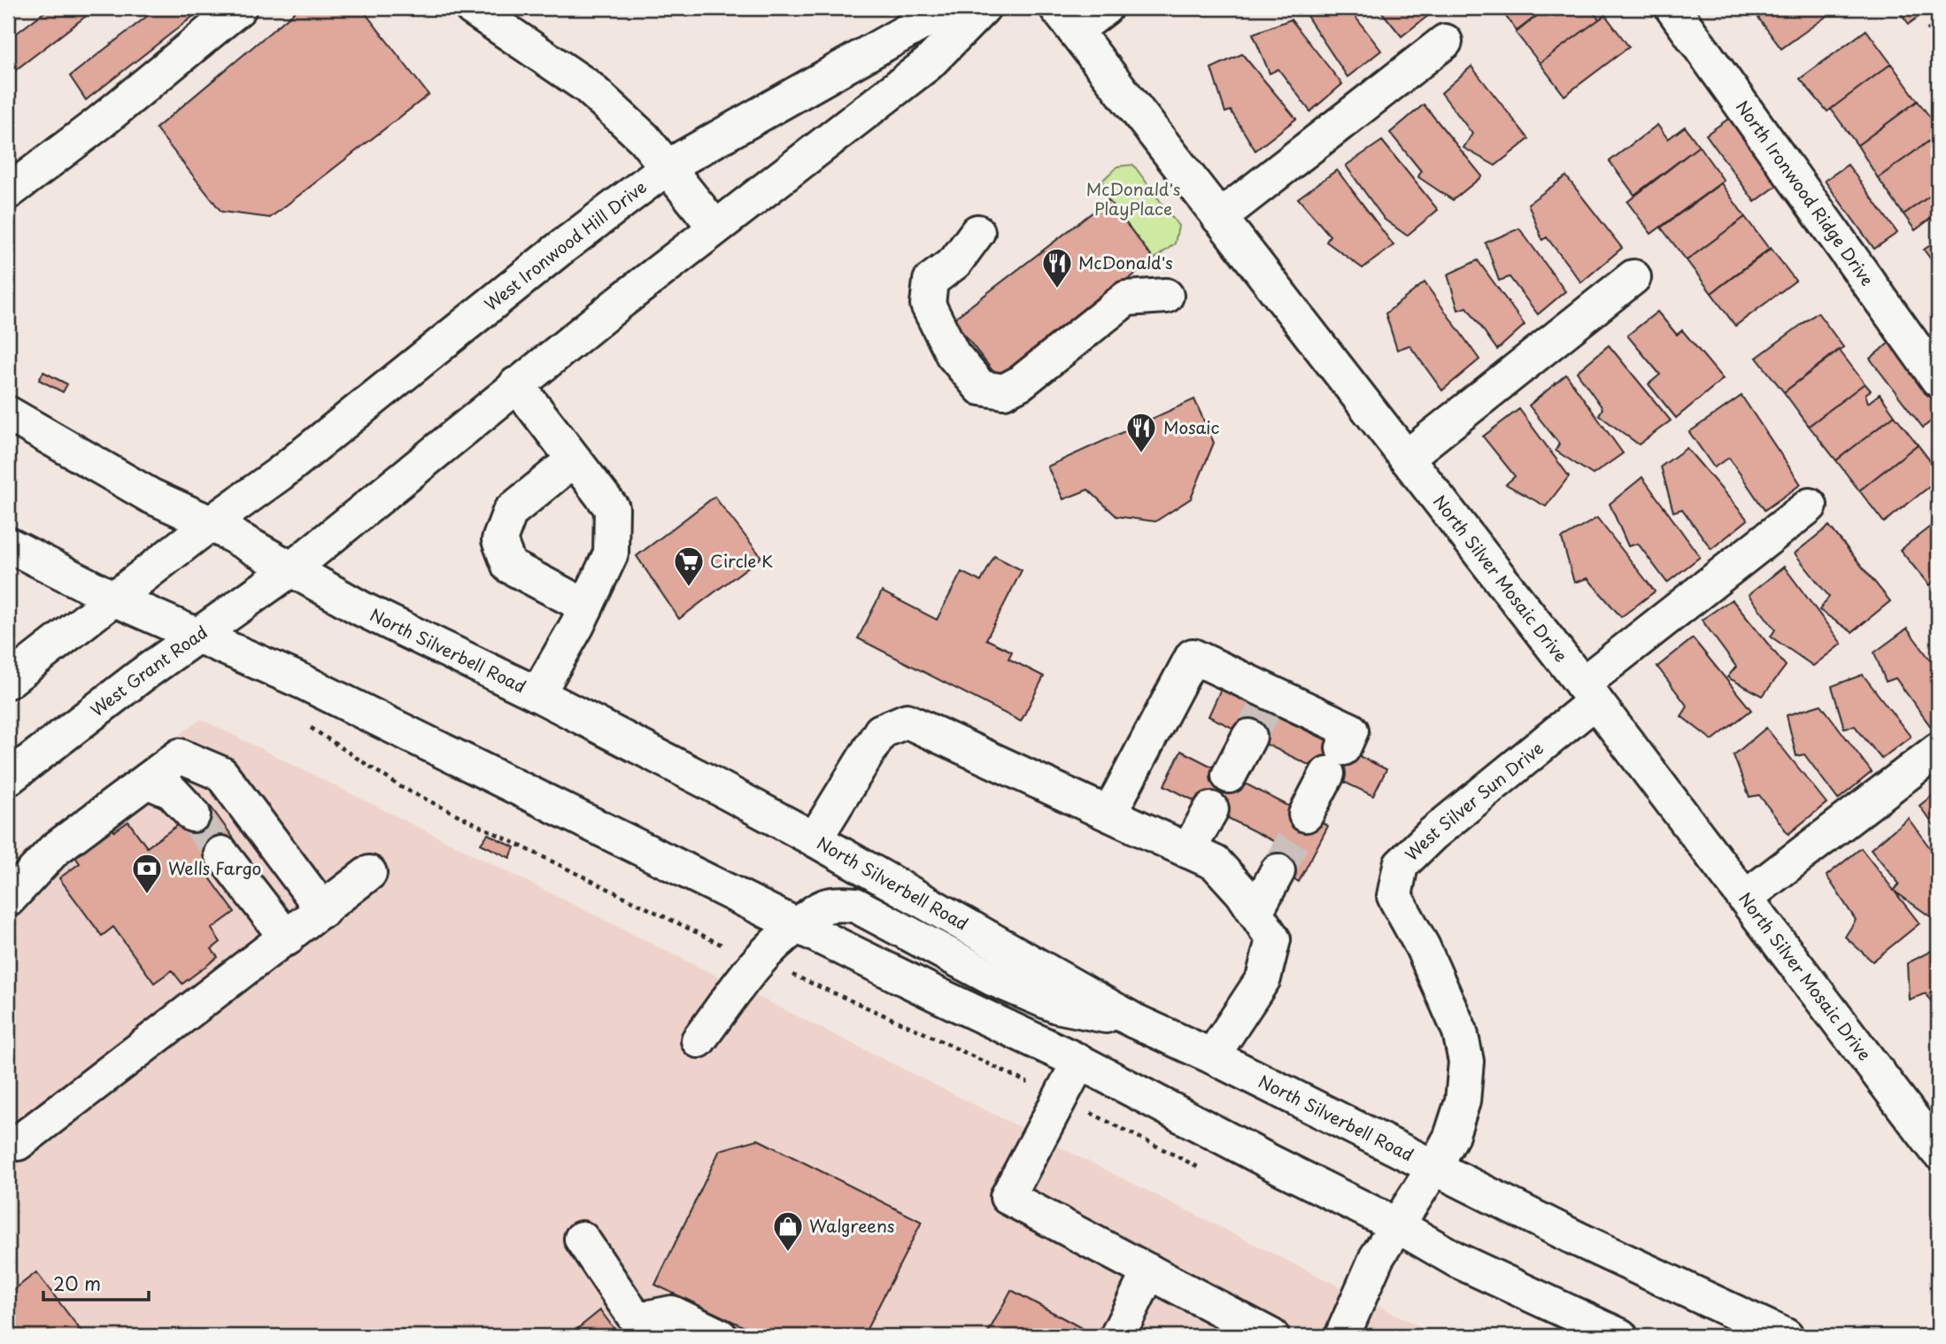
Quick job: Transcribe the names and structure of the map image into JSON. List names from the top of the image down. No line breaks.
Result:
{"streets":{"main road":["North Ironwood Ridge Drive","West Ironwood Hill Drive","North Silver Mosaic Drive","North Silverbell Road","West Grant Road","West Silver Sun Drive"]},"crossings":[["West Ironwood Hill Drive","North Silverbell Road"],["North Silver Mosaic Drive","West Silver Sun Drive"],["North Silverbell Road","West Grant Road"],["North Silverbell Road","West Silver Sun Drive"]],"parks":["McDonald's PlayPlace"],"places":{"restaurant":["McDonald's","Mosaic"],"supermarket":["Circle K"],"bank":["Wells Fargo"],"shop":["Walgreens"]},"scale_bar":"20 m"}
